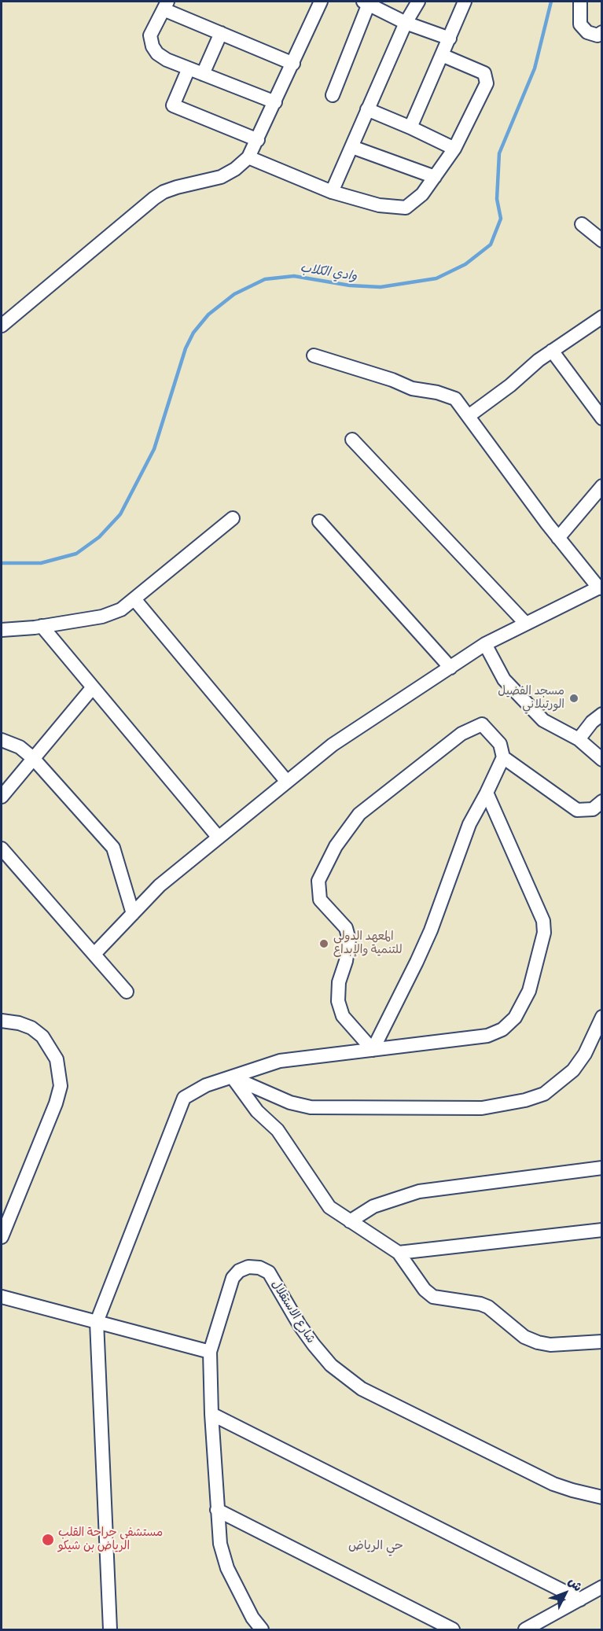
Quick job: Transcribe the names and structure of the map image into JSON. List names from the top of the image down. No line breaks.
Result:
{"streets":{"street":["شارع الاستقلال"]},"districts":["حي الرياض"],"water":["وادي الكلاب"],"places":["مسجد الفضيل الورتيلاني","المعهد الدولي للتنمية والإبداع","مستشفى جراحة القلب الرياض بن شيكو"],"north":"top right"}
